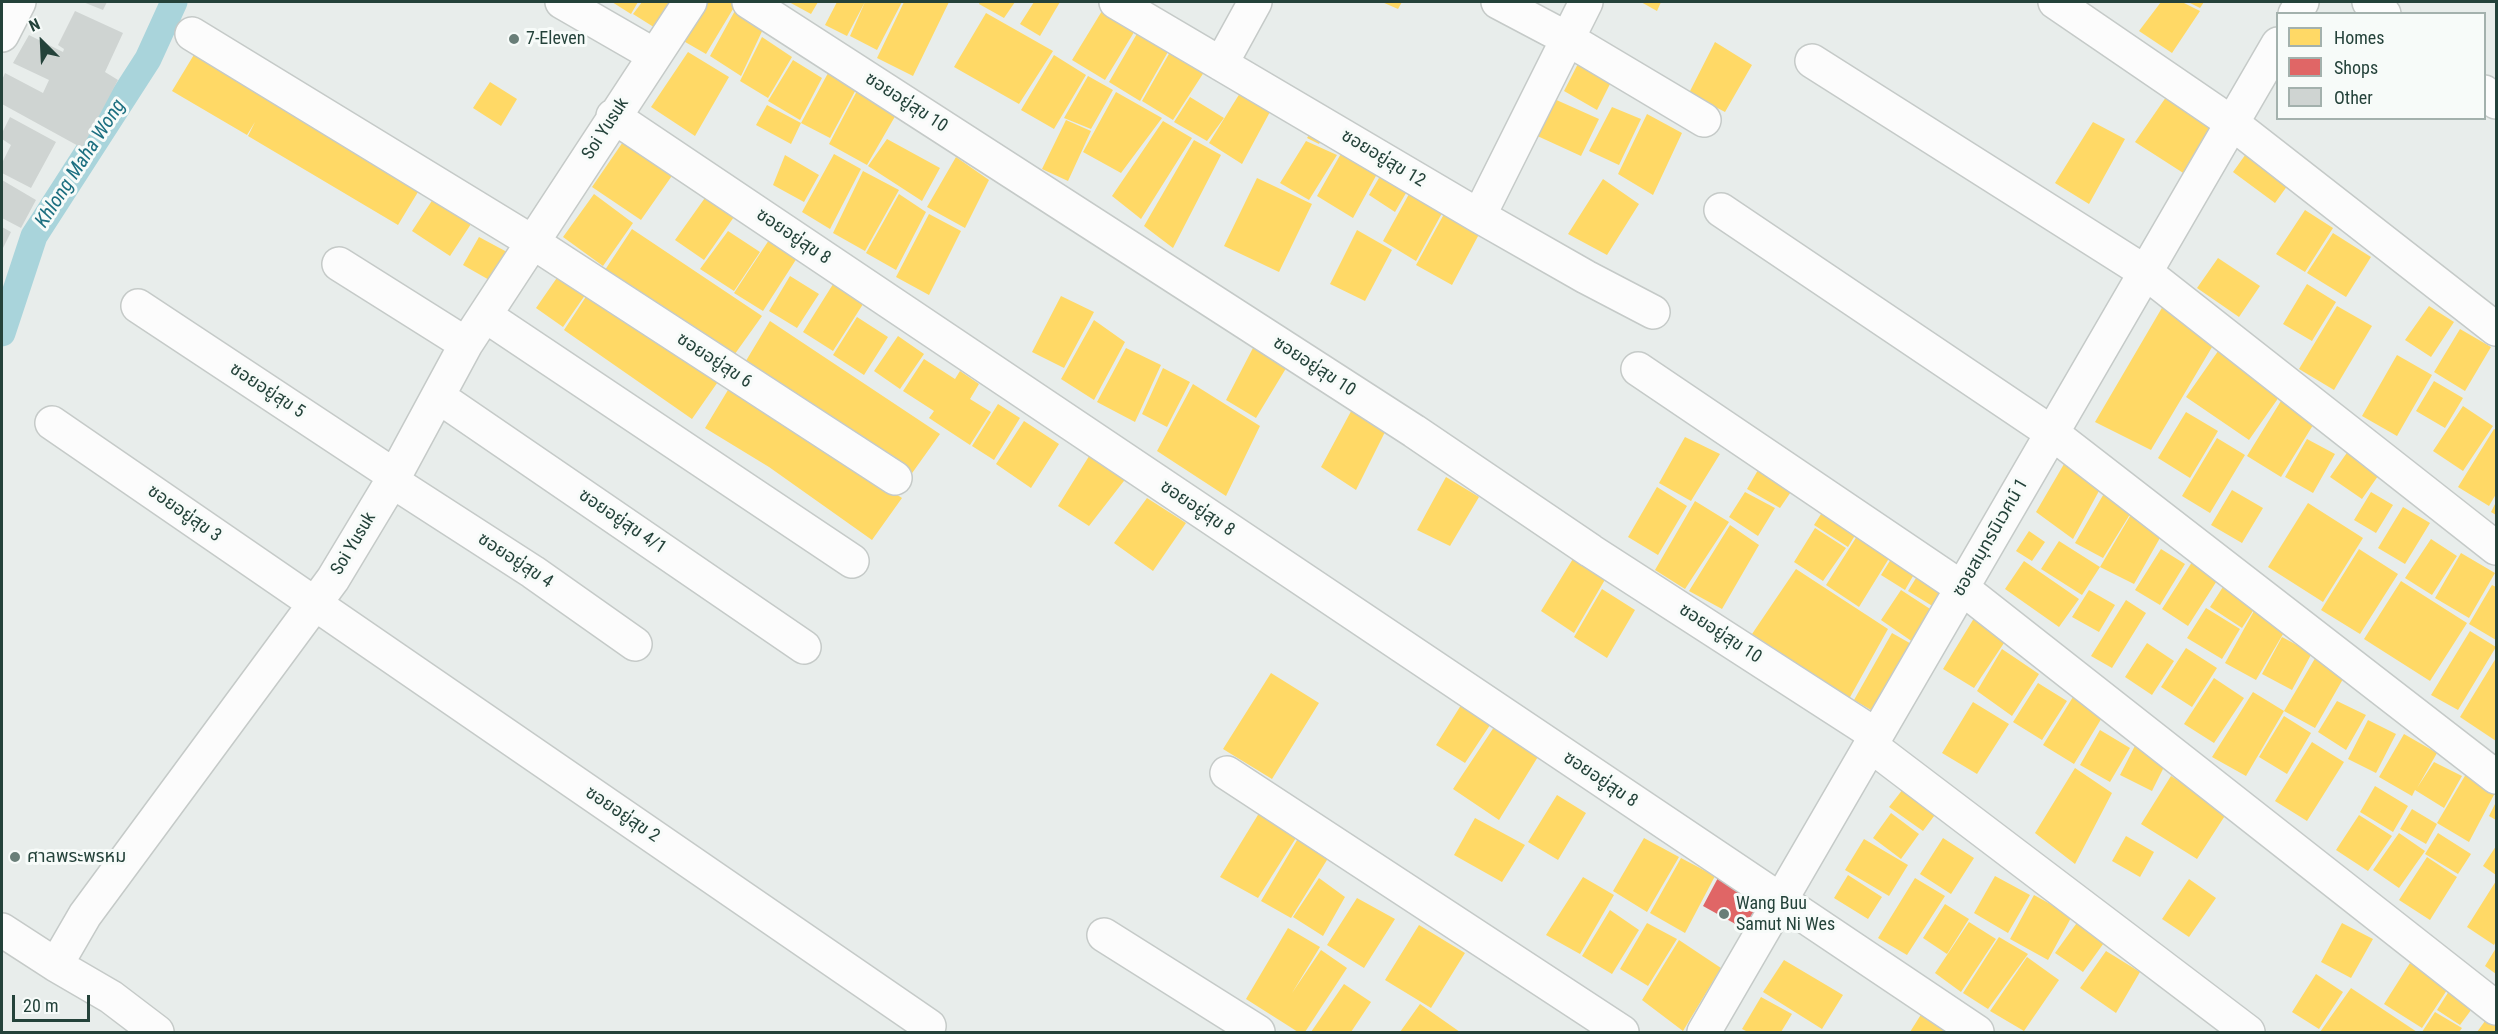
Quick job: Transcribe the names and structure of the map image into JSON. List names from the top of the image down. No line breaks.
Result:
{"streets":{"street":["ซอยอยู่สุข 10","Soi Yusuk","ซอยอยู่สุข 12","ซอยอยู่สุข 8","ซอยอยู่สุข 6","ซอยอยู่สุข 5","ซอยอยู่สุข 3","ซอยอยู่สุข 4/1","ซอยสมุทรนิเวศน์ 1","ซอยอยู่สุข 4","ซอยอยู่สุข 2"]},"crossings":[["ซอยอยู่สุข 10","ซอยสมุทรนิเวศน์ 1"],["Soi Yusuk","ซอยอยู่สุข 8"],["Soi Yusuk","ซอยอยู่สุข 6"],["Soi Yusuk","ซอยอยู่สุข 5"],["Soi Yusuk","ซอยอยู่สุข 3"],["Soi Yusuk","ซอยอยู่สุข 4/1"],["Soi Yusuk","ซอยอยู่สุข 4"],["Soi Yusuk","ซอยอยู่สุข 2"],["ซอยอยู่สุข 8","ซอยสมุทรนิเวศน์ 1"],["ซอยอยู่สุข 5","ซอยอยู่สุข 4"],["ซอยอยู่สุข 3","ซอยอยู่สุข 2"]],"water":["Khlong Maha Wong"],"places":["7-Eleven","ศาลพระพรหม","Wang Buu Samut Ni Wes"],"legend":["Homes","Shops","Other"],"scale_bar":"20 m","north":"top left"}
